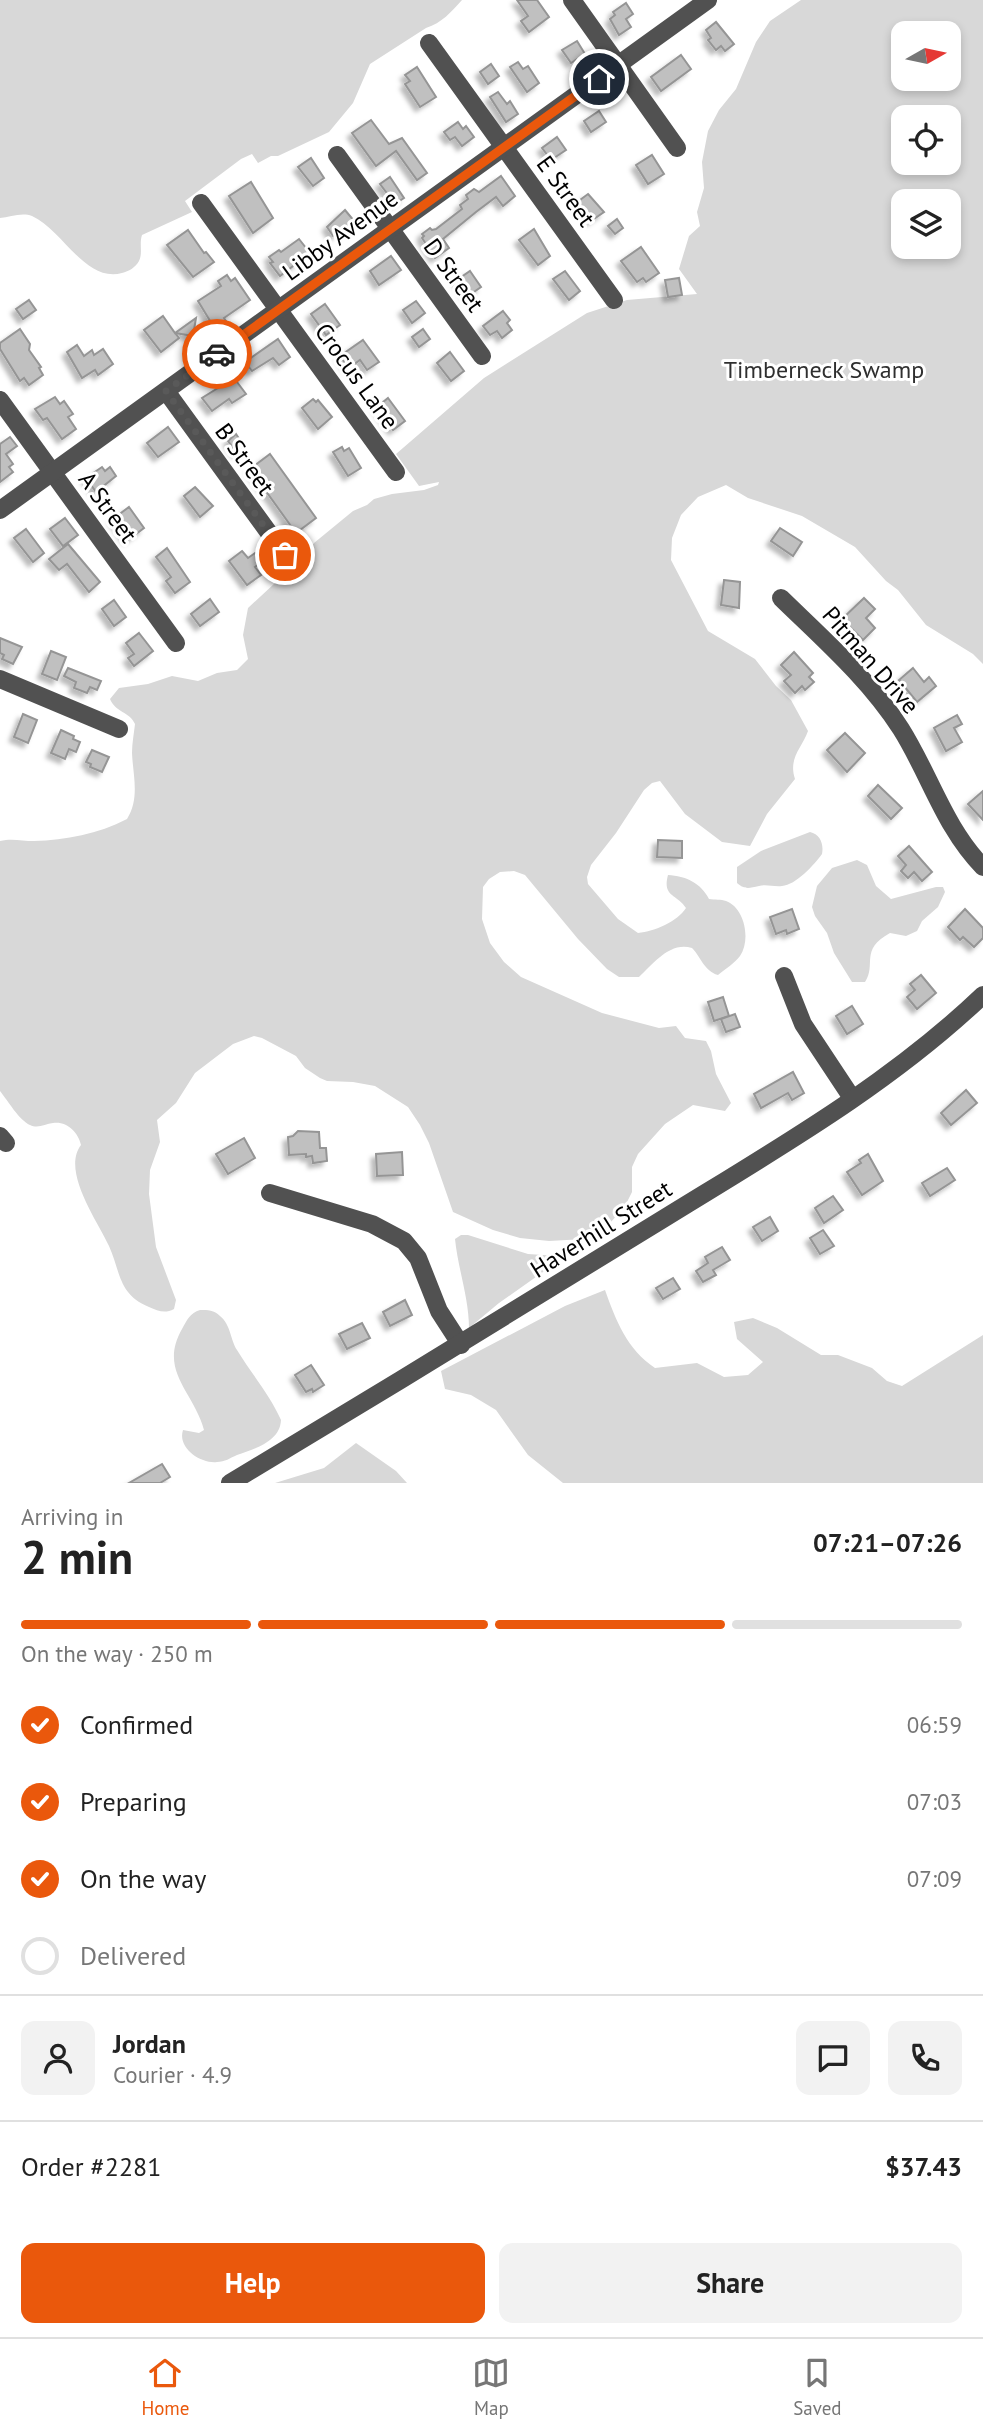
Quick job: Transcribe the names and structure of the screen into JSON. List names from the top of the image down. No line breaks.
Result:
{"streets":{"street":["E Street","Libby Avenue","D Street","Crocus Lane","B Street","A Street","Pitman Drive","Haverhill Street"]},"crossings":[["E Street","Libby Avenue"],["Libby Avenue","D Street"],["Libby Avenue","Crocus Lane"],["Libby Avenue","B Street"],["Libby Avenue","A Street"]],"parks":["Timberneck Swamp"],"north":"right","page":{"heading":["2 min","Arriving in","07:21–07:26"],"panel":["Jordan","Courier · 4.9","Order #2281","$37.43"],"bar":"On the way · 250 m","list":[["Confirmed","06:59"],["Preparing","07:03"],["On the way","07:09"],"Delivered"],"buttons":["Help","Share"],"tabs":["Home","Map","Saved"]}}
